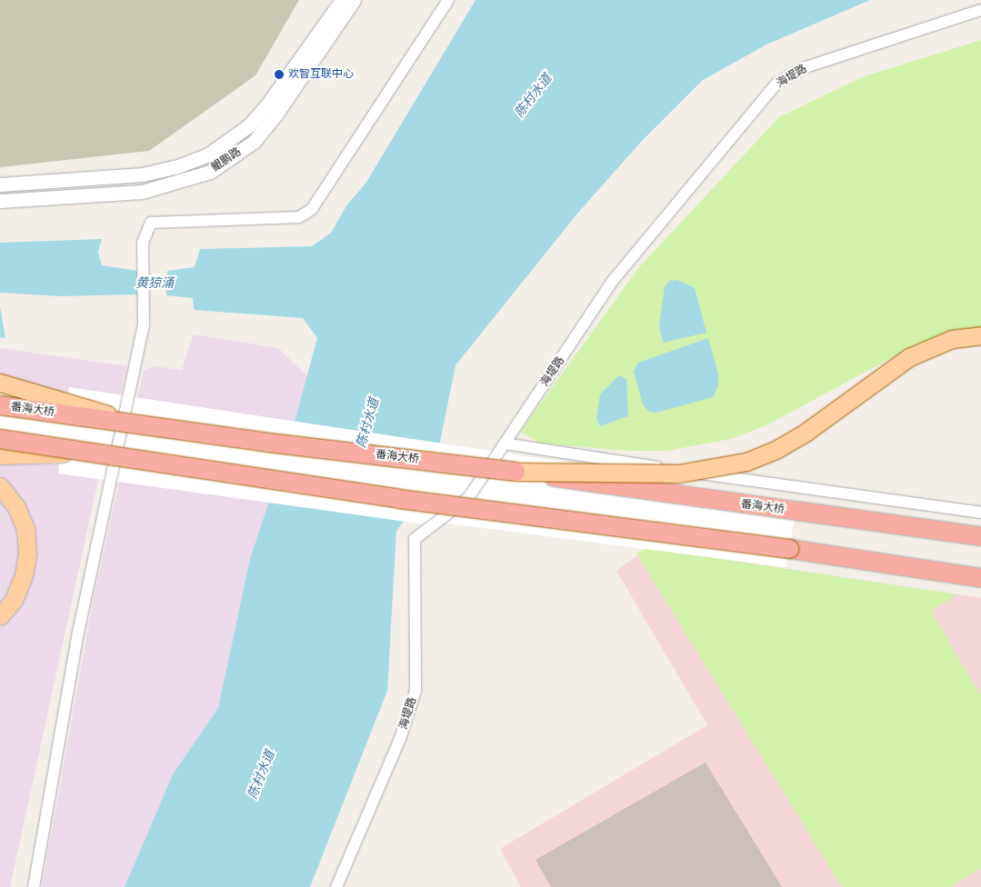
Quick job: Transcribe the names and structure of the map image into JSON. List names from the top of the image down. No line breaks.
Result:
{"streets":{"highway":["番海大桥"],"street":["海堤路","鲲鹏路"]},"water":["陈村水道","黄猄涌"],"places":["欢智互联中心"]}
